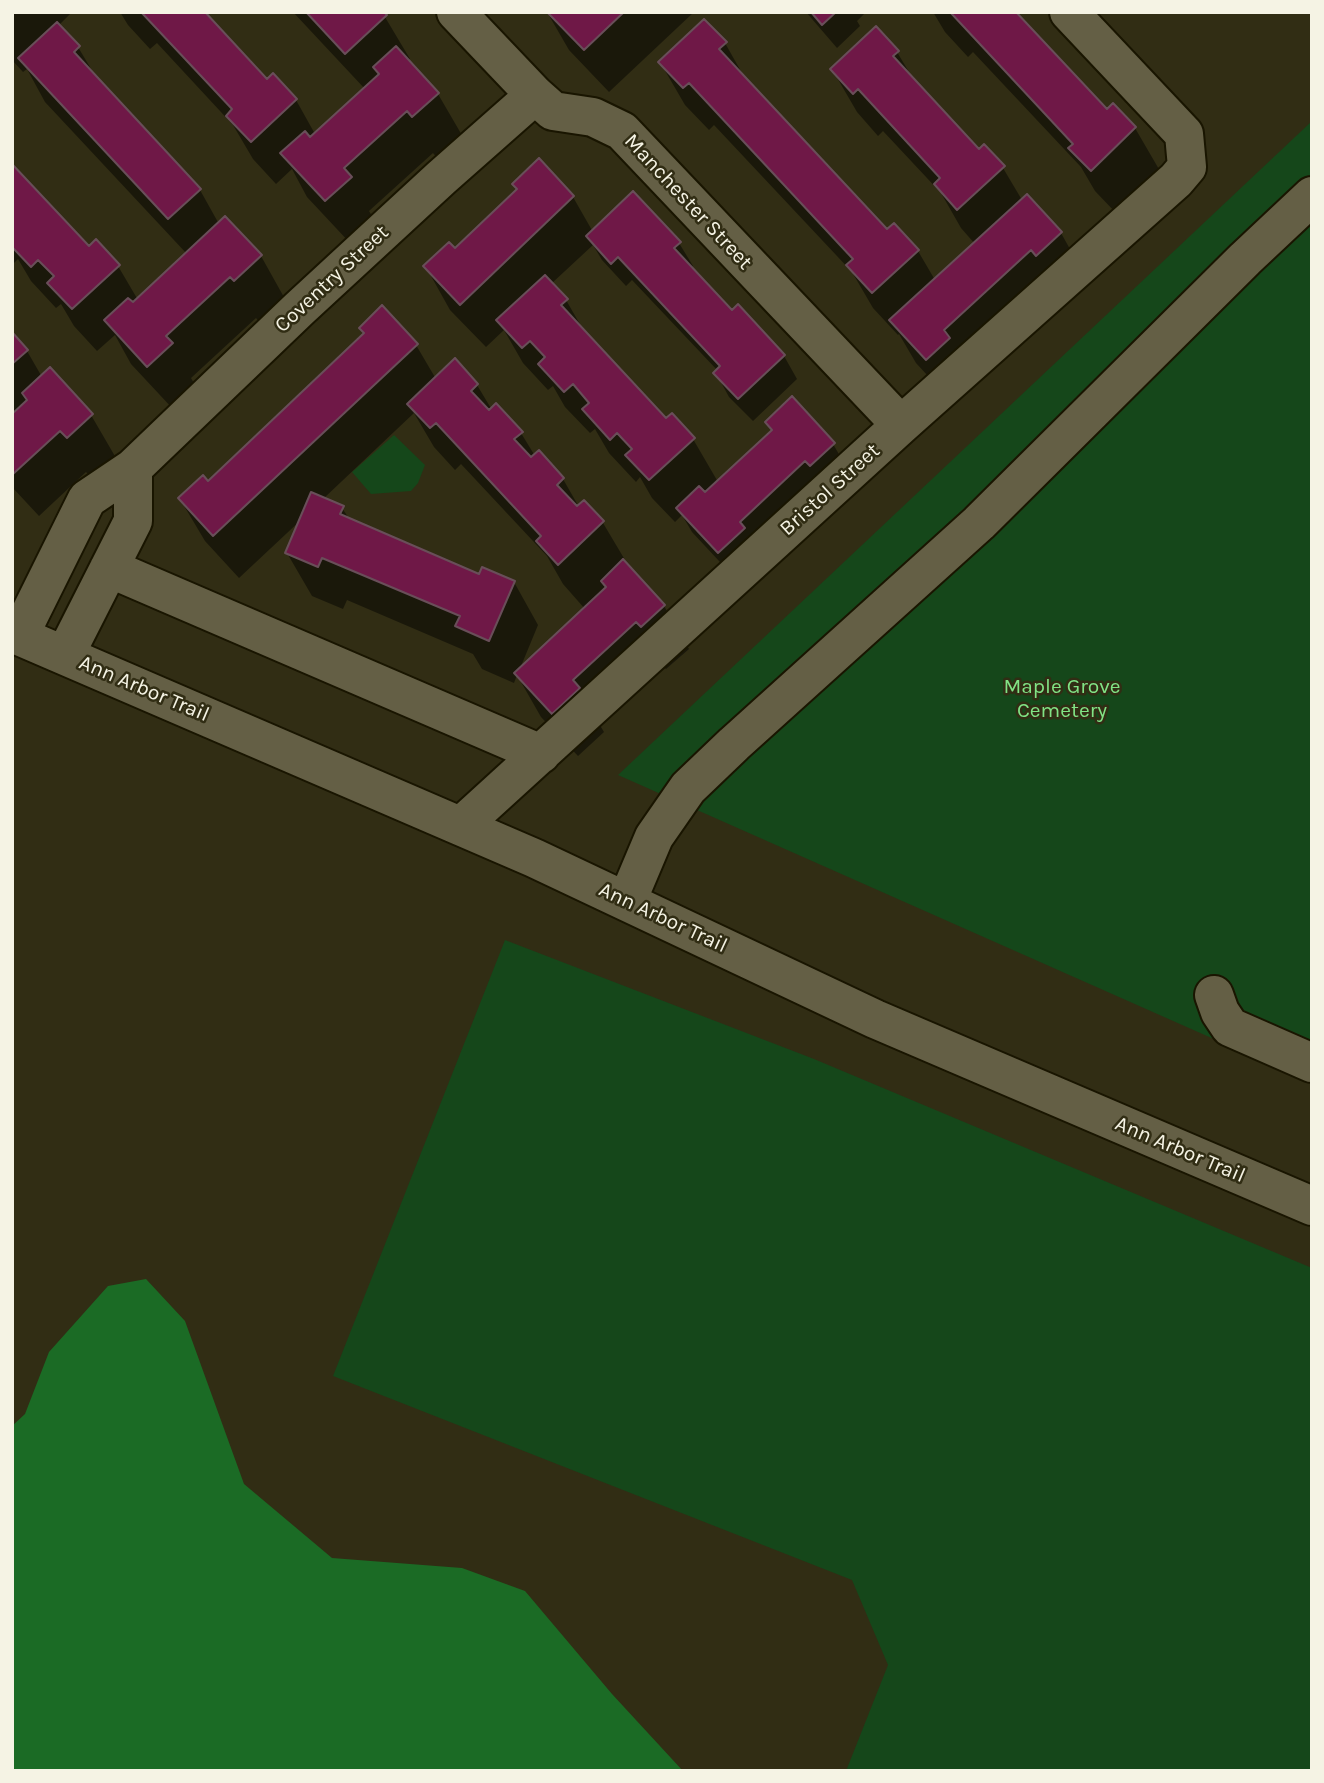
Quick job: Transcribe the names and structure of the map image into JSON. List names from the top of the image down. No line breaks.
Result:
{"streets":{"street":["Manchester Street","Coventry Street","Bristol Street","Ann Arbor Trail"]},"crossings":[["Manchester Street","Coventry Street"],["Manchester Street","Bristol Street"],["Coventry Street","Ann Arbor Trail"],["Bristol Street","Ann Arbor Trail"]],"parks":["Maple Grove Cemetery"]}
